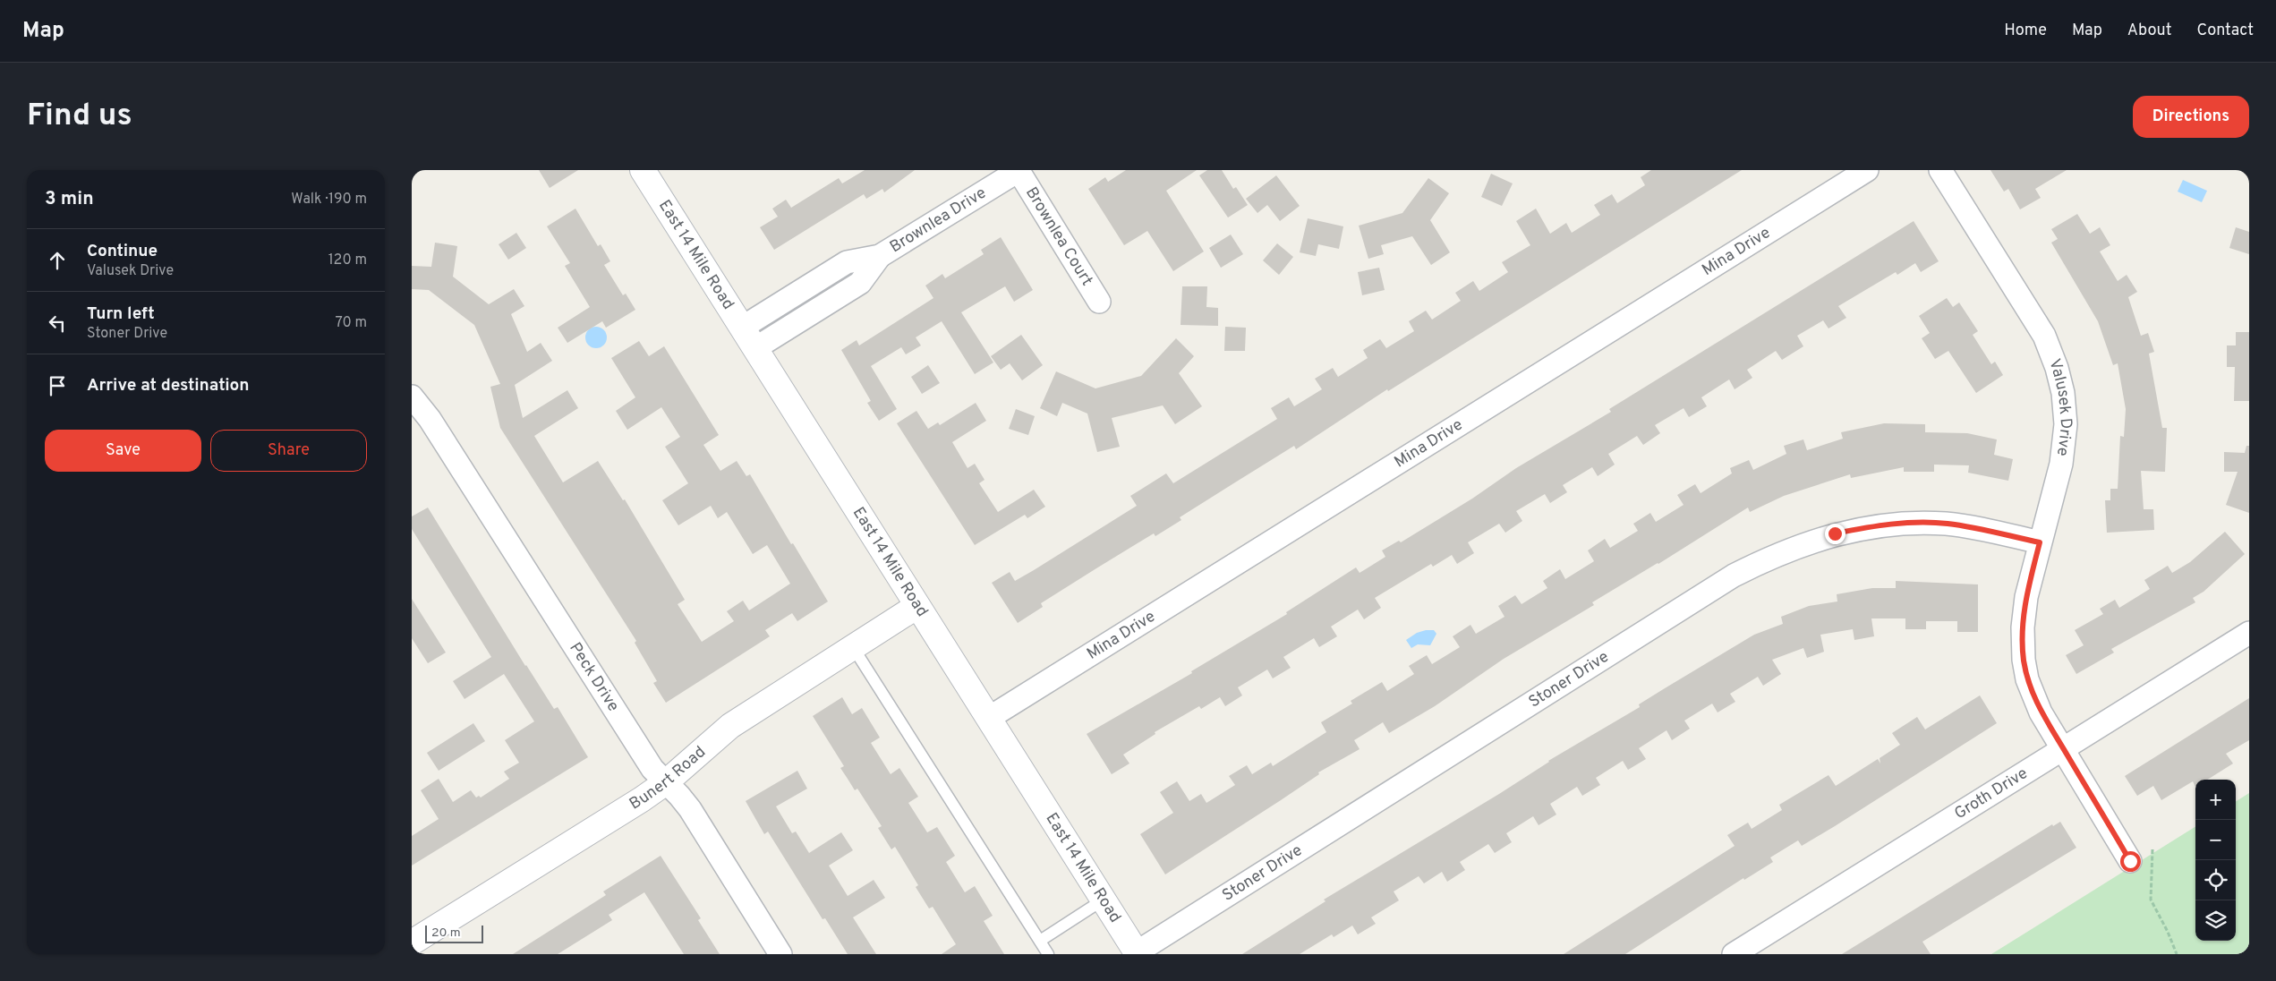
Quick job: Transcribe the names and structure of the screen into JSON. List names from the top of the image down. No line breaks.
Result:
{"streets":{"main road":["East 14 Mile Road","Bunert Road"],"street":["Brownlea Drive","Brownlea Court","Mina Drive","Valusek Drive","Peck Drive","Stoner Drive","Groth Drive"]},"crossings":[["Brownlea Drive","Brownlea Court"],["Brownlea Drive","East 14 Mile Road"],["Mina Drive","East 14 Mile Road"],["East 14 Mile Road","Stoner Drive"],["East 14 Mile Road","Bunert Road"],["Valusek Drive","Stoner Drive"],["Valusek Drive","Groth Drive"],["Peck Drive","Bunert Road"]],"scale_bar":"20 m","page":{"header":"Map","nav":["Home","Map","About","Contact"],"buttons":["Directions",["Save","Share"]],"title":"Find us","heading":["3 min","Walk · 190 m"],"list":[["Continue","Valusek Drive","120 m"],["Turn left","Stoner Drive","70 m"],"Arrive at destination"],"map_buttons":["+","−"],"scale":"20 m"}}
